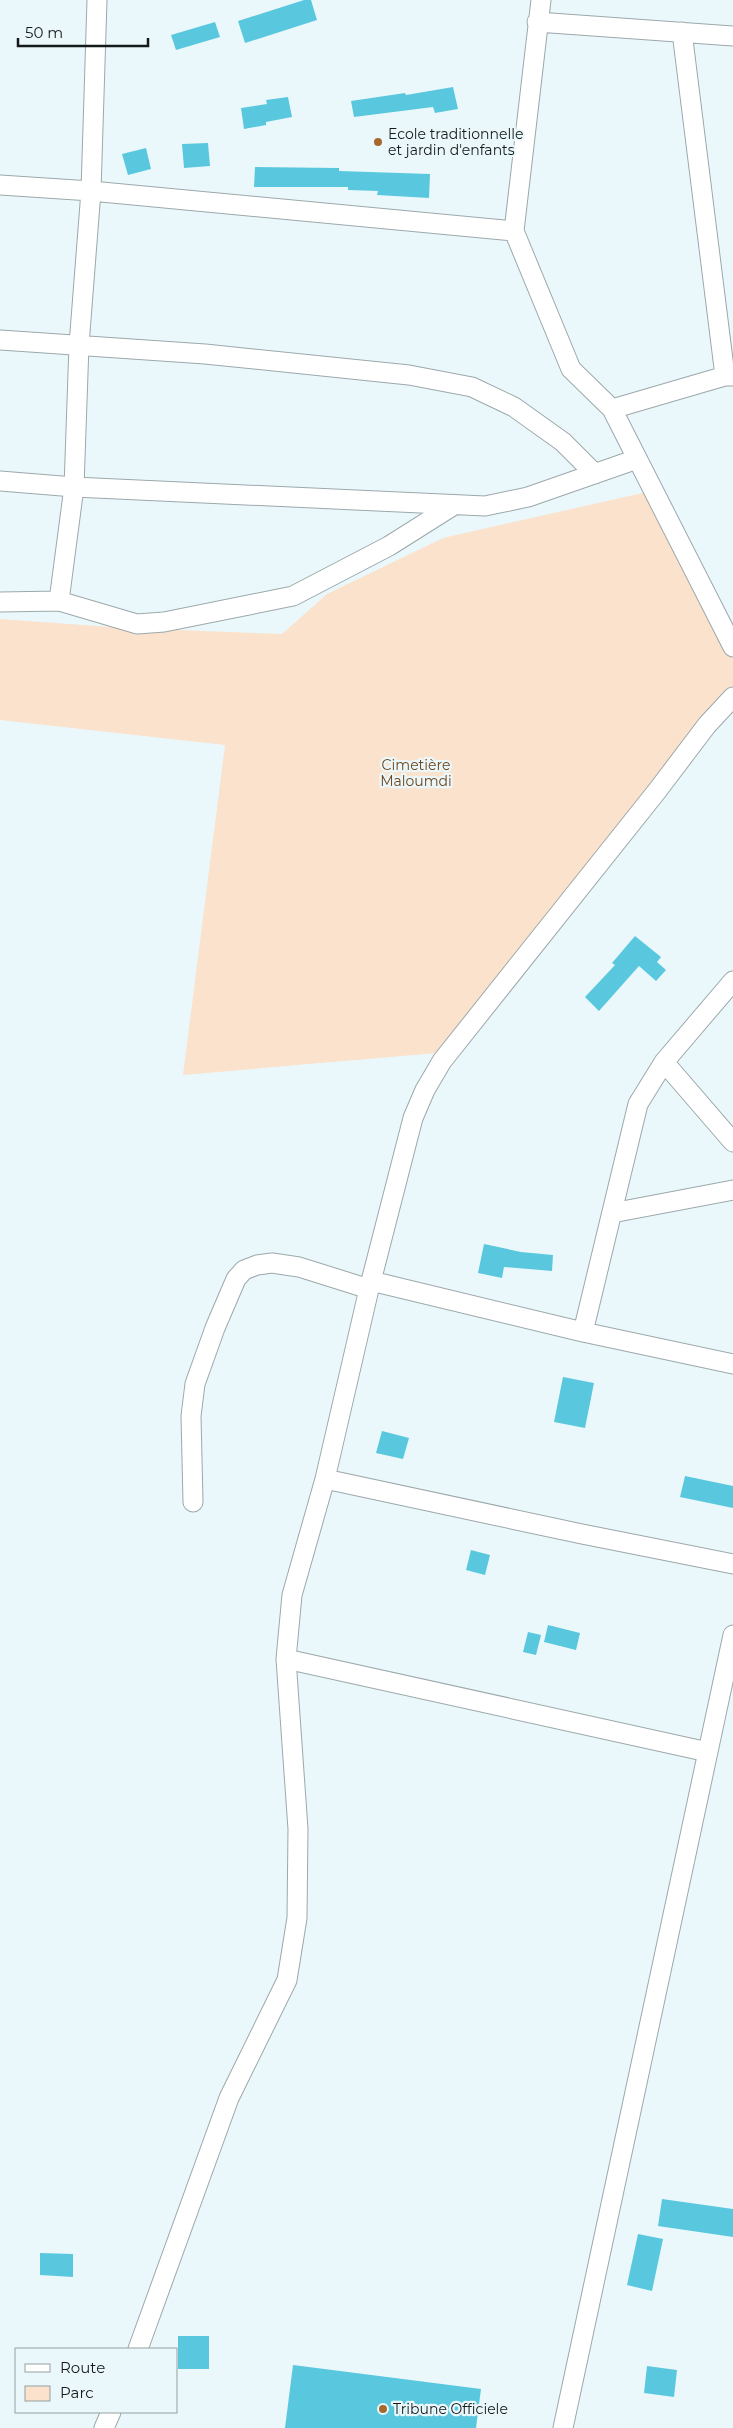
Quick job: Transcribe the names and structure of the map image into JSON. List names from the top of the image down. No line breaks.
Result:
{"parks":["Cimetière Maloumdi"],"places":["Ecole traditionnelle et jardin d'enfants","Tribune Officiele"],"legend":["Route","Parc"],"scale_bar":"50 m"}
